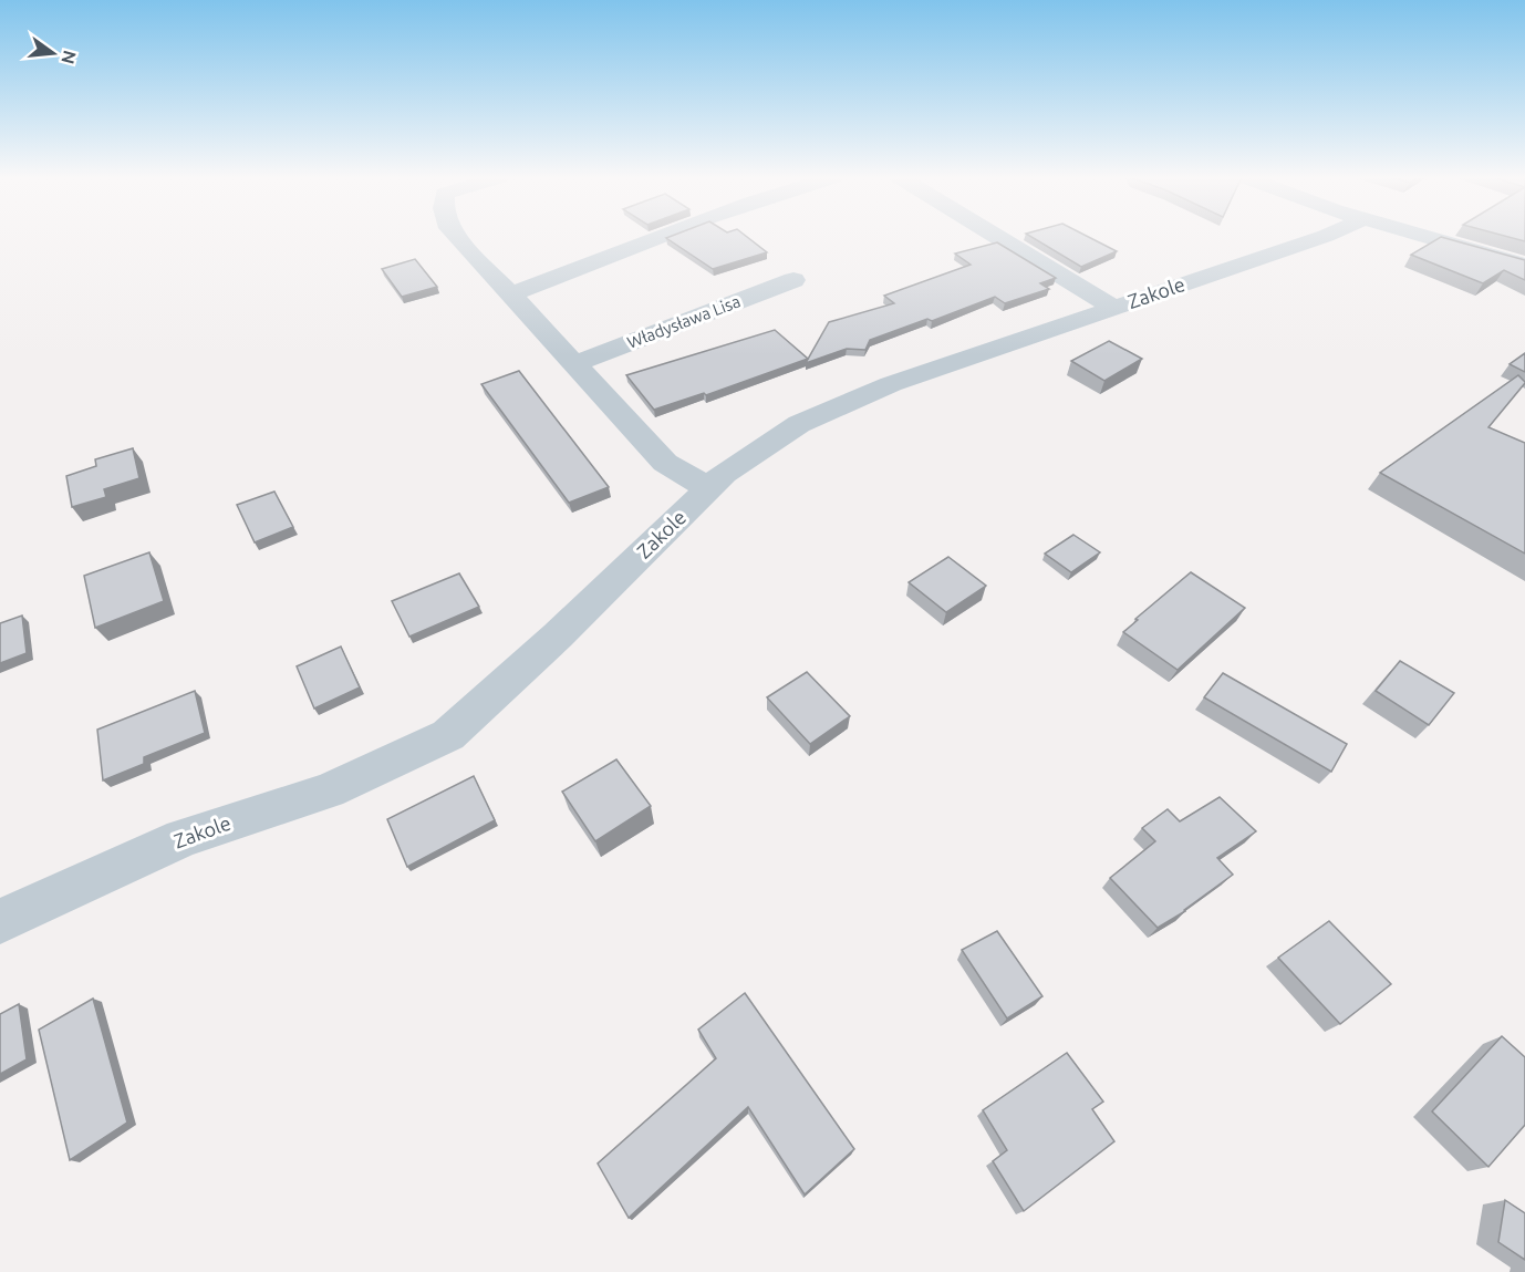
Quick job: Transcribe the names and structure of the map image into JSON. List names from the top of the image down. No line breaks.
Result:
{"streets":{"street":["Zakole","Władysława Lisa"]},"north":"right"}
